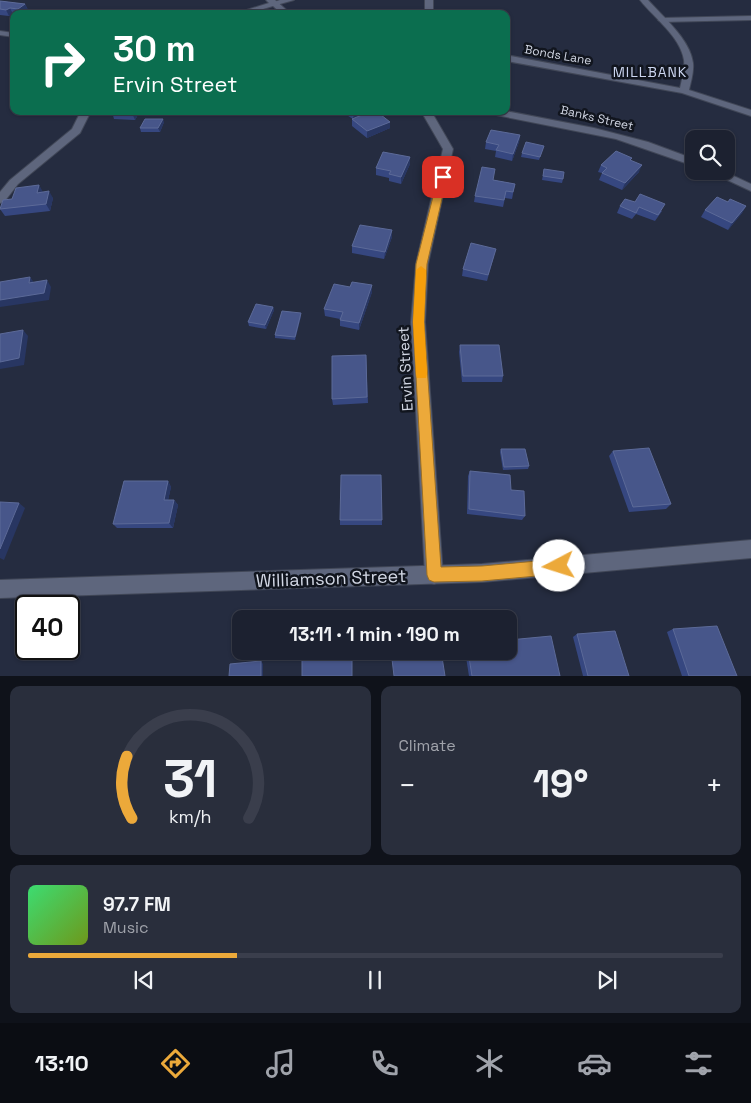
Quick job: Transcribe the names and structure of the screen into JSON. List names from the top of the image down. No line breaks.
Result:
{"streets":{"street":["Bonds Lane","Banks Street","Ervin Street","Williamson Street"]},"crossings":[["Ervin Street","Williamson Street"]],"districts":["MILLBANK"],"page":{"turn":["30 m","Ervin Street"],"limit":"40","trip":"13:11 · 1 min · 190 m","tile":"Climate","heat":["−","19°","+"],"song":["97.7 FM","Music"],"tabs":"13:10","gauge":["31","km/h"]}}
